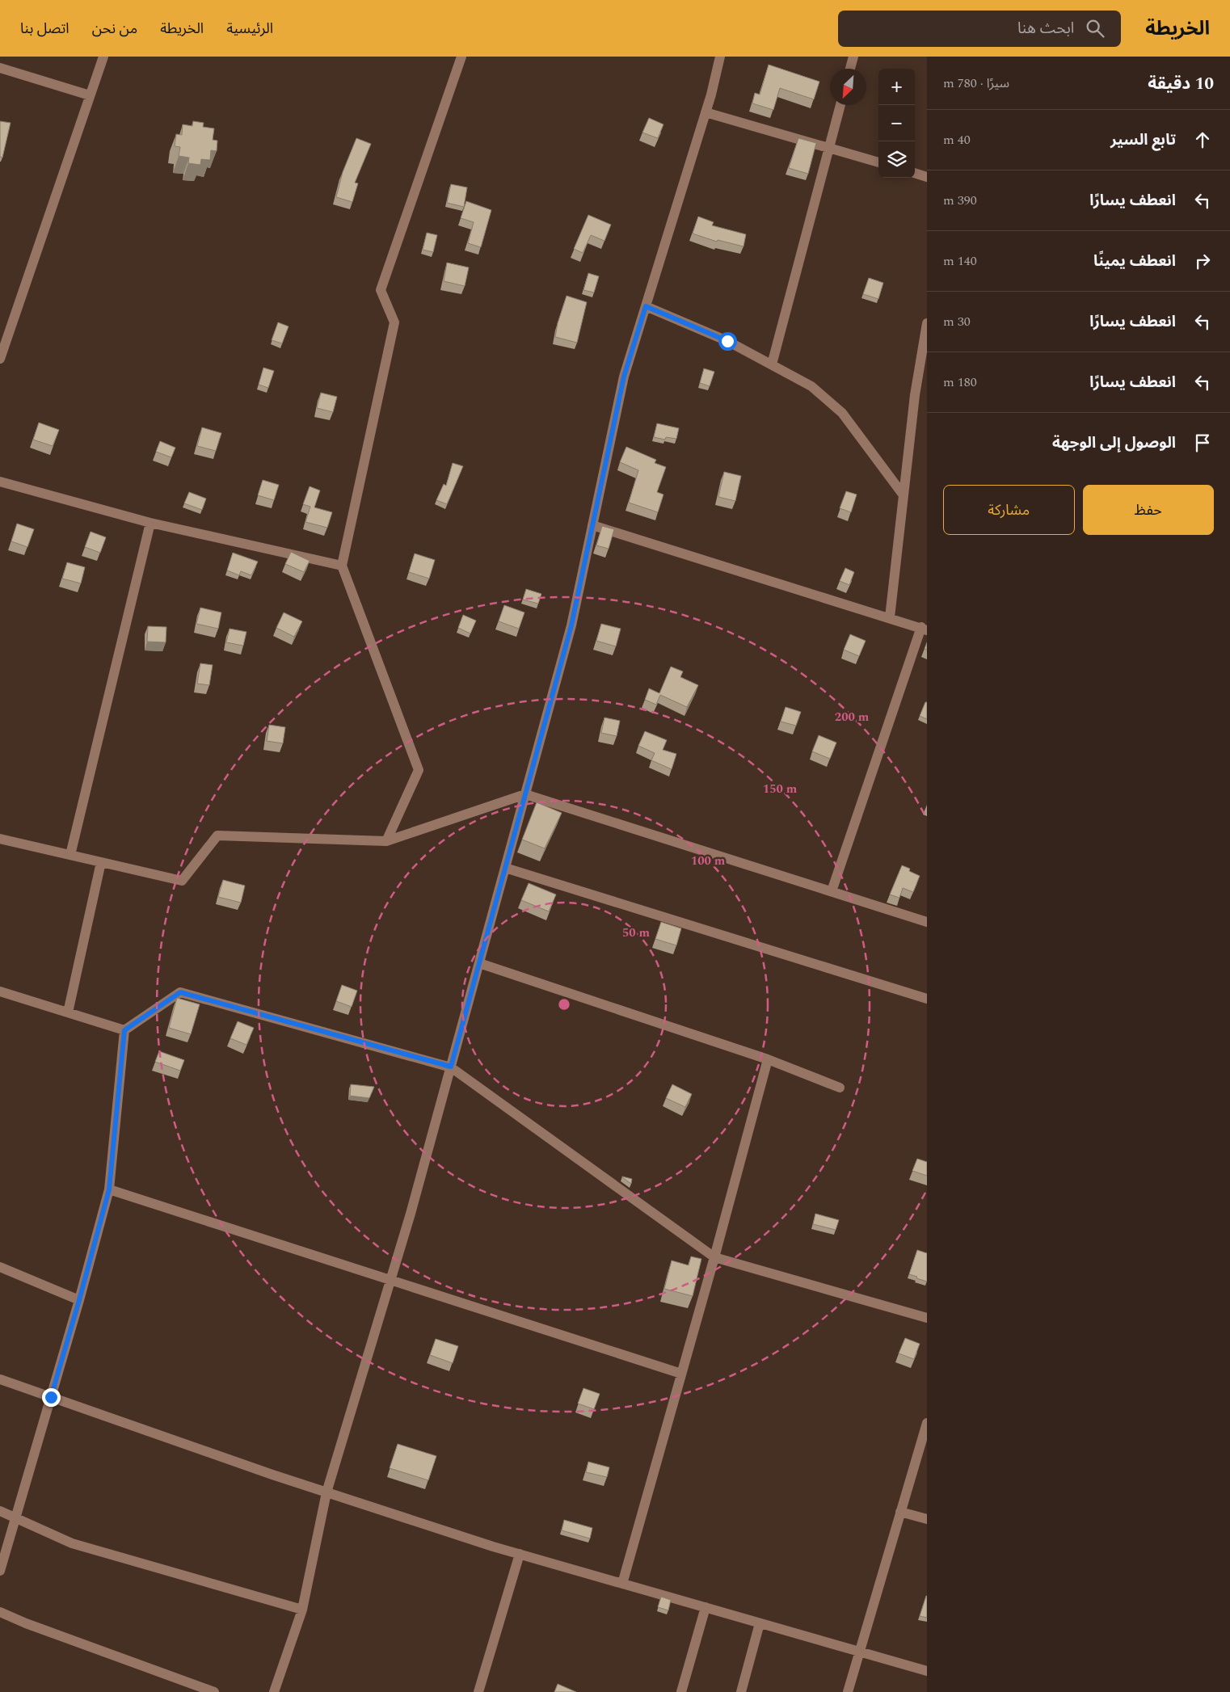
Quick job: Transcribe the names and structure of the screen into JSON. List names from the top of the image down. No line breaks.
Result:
{"north":"bottom left","page":{"header":"الخريطة","search":"ابحث هنا","nav":["الرئيسية","الخريطة","من نحن","اتصل بنا"],"heading":["10 دقيقة","سيرًا · 780 m"],"map_buttons":["+","−"],"list":[["تابع السير","40 m"],["انعطف يسارًا","390 m"],["انعطف يمينًا","140 m"],["انعطف يسارًا","30 m"],["انعطف يسارًا","180 m"],"الوصول إلى الوجهة"],"buttons":["حفظ","مشاركة"]},"rings":["200 m","150 m","100 m","50 m"]}
